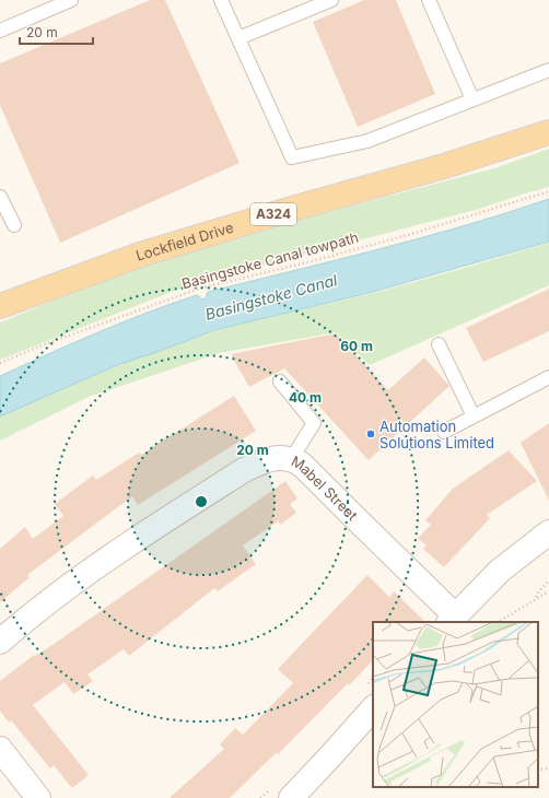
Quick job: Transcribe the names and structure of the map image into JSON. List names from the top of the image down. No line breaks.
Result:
{"streets":{"main road":["A324","Lockfield Drive"],"street":["Mabel Street"],"path":["Basingstoke Canal towpath"]},"water":["Basingstoke Canal"],"places":["Automation Solutions Limited"],"scale_bar":"20 m","rings":["60 m","40 m","20 m"]}
